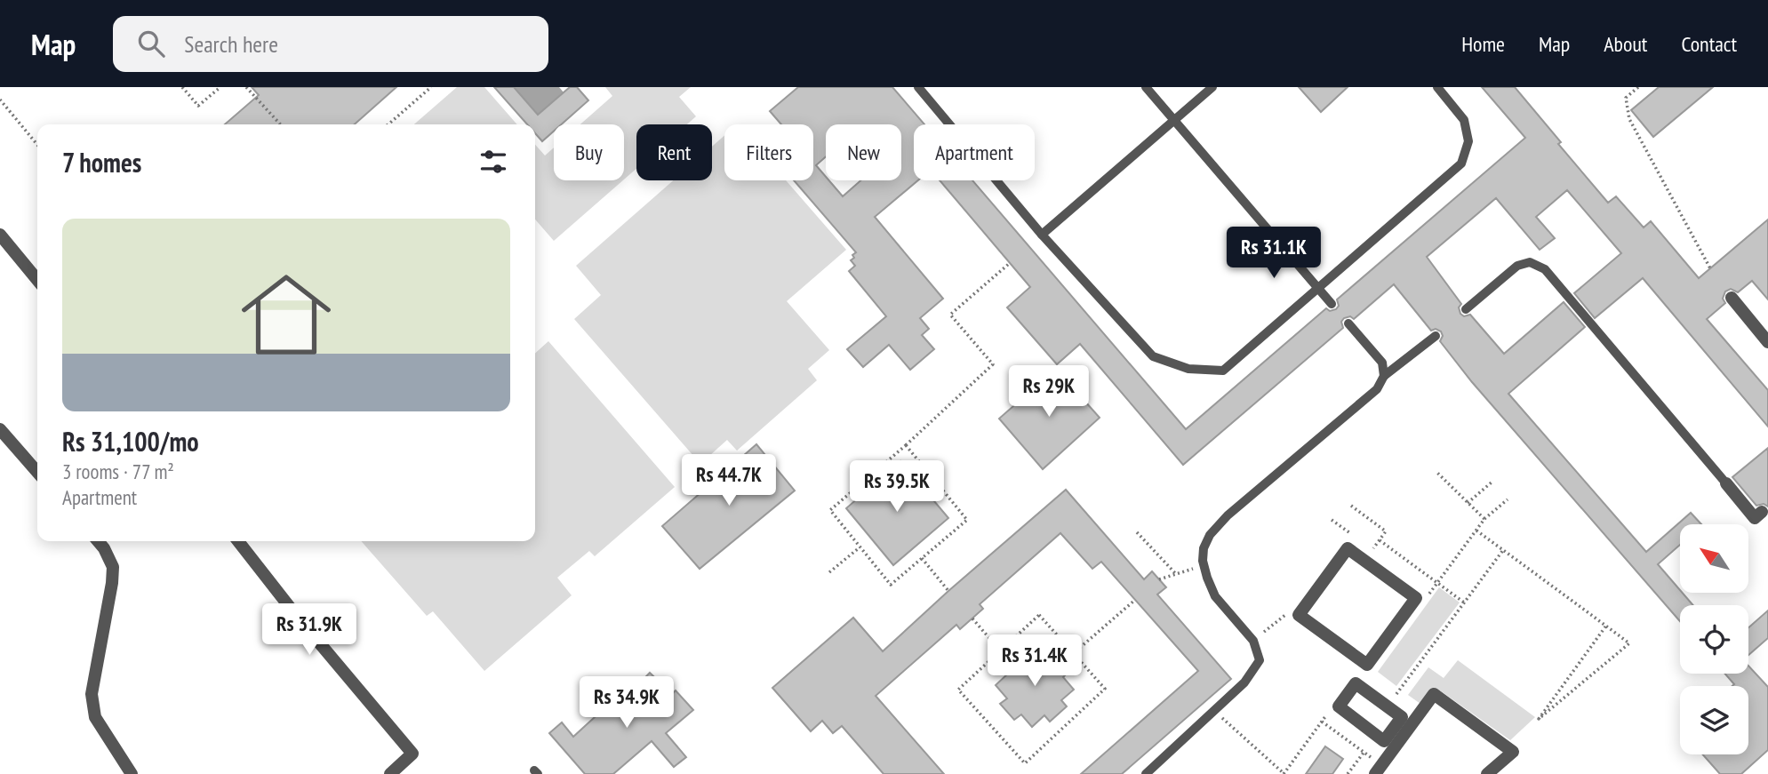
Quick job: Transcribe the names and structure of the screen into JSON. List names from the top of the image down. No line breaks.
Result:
{"north":"top left","page":{"header":"Map","search":"Search here","nav":["Home","Map","About","Contact"],"chip":["Buy","Rent","Filters","New","Apartment"],"heading":"7 homes","list":[{"name":"Rs 31,100/mo","note":"3 rooms · 77 m² · Apartment"}],"price":["Rs 31.1K","Rs 29K","Rs 44.7K","Rs 39.5K","Rs 31.9K","Rs 31.4K","Rs 34.9K"]}}
